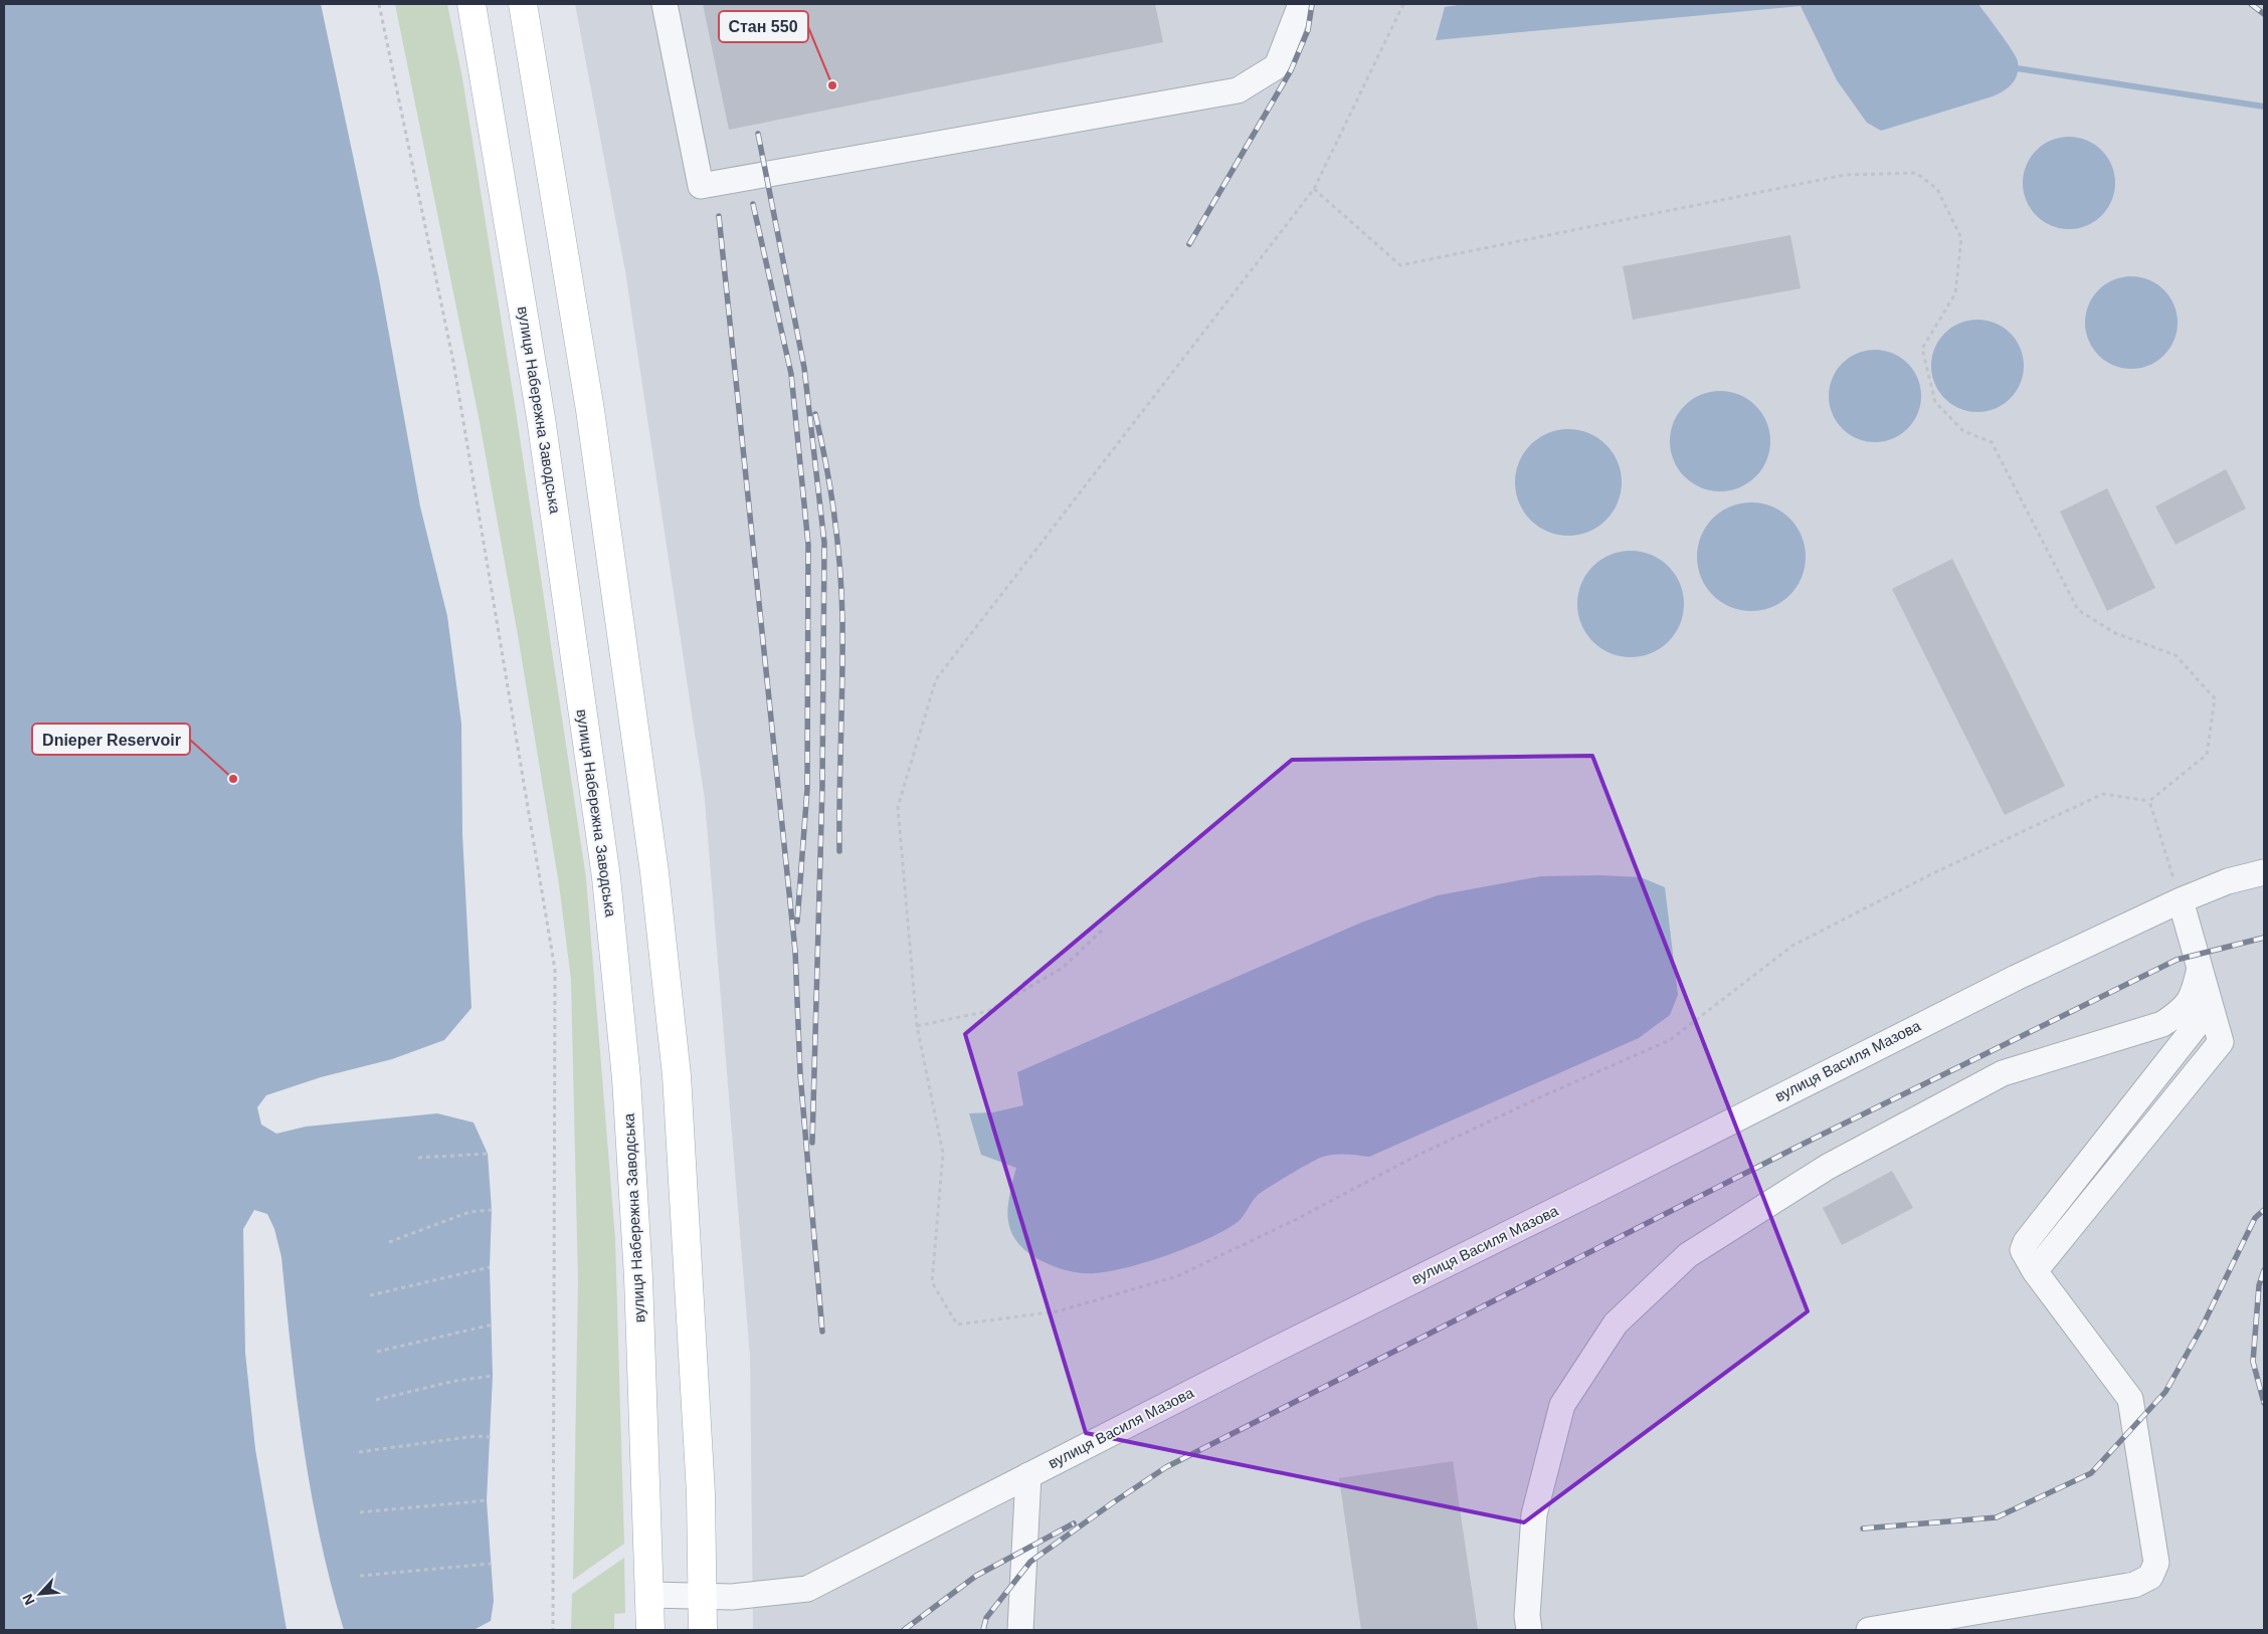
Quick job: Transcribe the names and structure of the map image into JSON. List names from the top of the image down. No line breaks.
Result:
{"streets":{"main road":["вулиця Набережна Заводська"],"street":["вулиця Василя Мазова"]},"crossings":[["вулиця Набережна Заводська","вулиця Василя Мазова"]],"places":["Стан 550","Dnieper Reservoir"],"north":"bottom left"}
